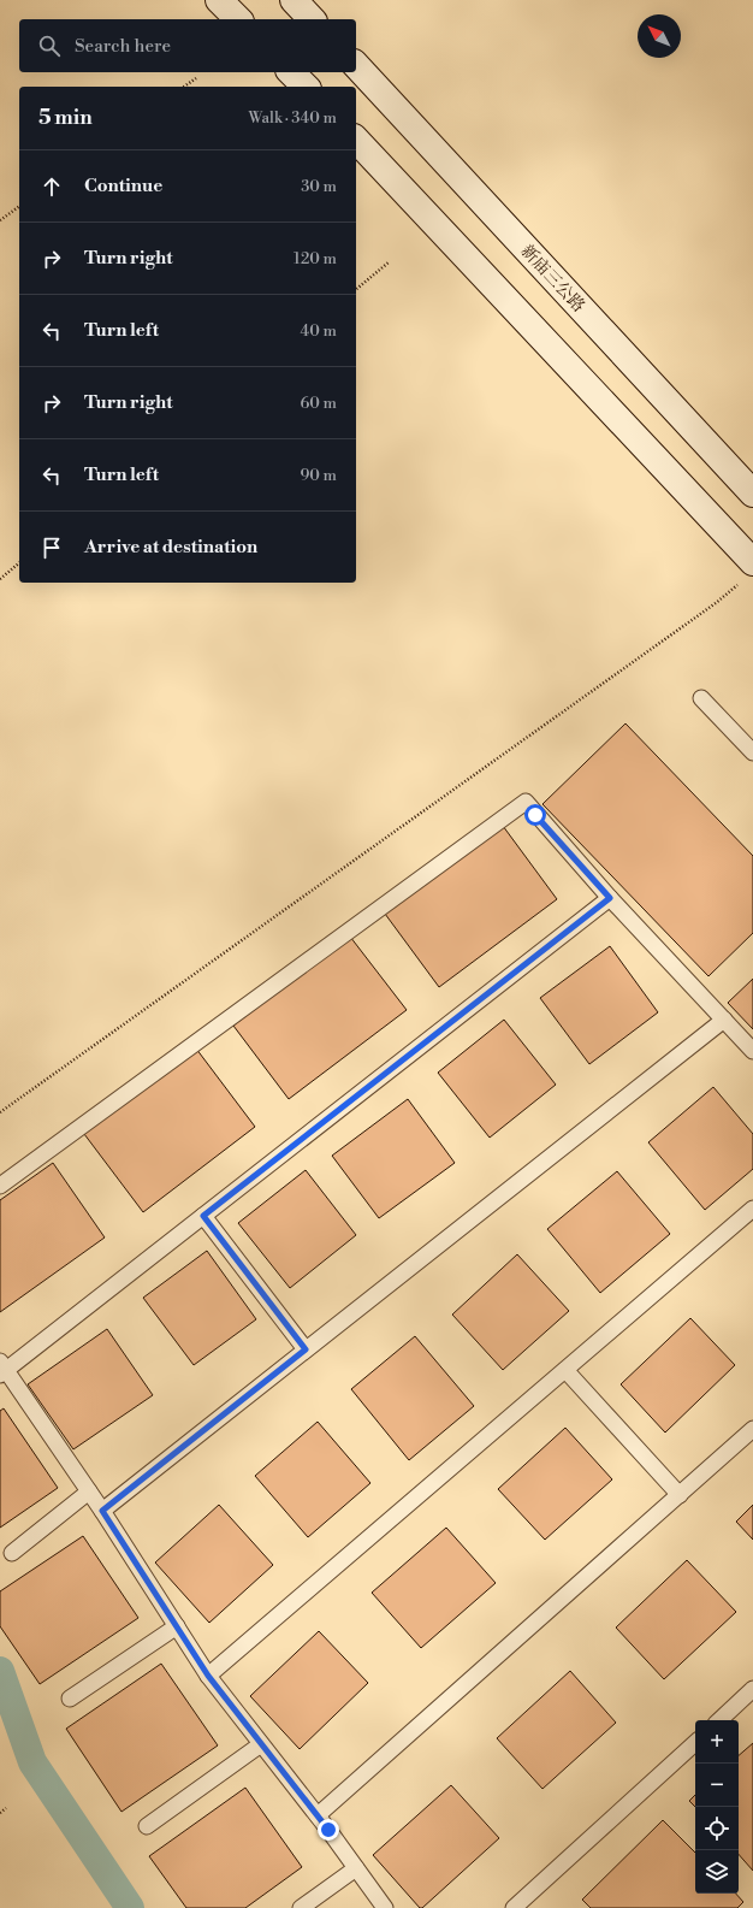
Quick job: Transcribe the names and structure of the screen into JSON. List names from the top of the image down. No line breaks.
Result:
{"streets":{"main road":["新庙三公路"]},"north":"top left","page":{"search":"Search here","heading":["5 min","Walk · 340 m"],"list":[["Continue","30 m"],["Turn right","120 m"],["Turn left","40 m"],["Turn right","60 m"],["Turn left","90 m"],"Arrive at destination"],"map_buttons":["+","−"]}}
